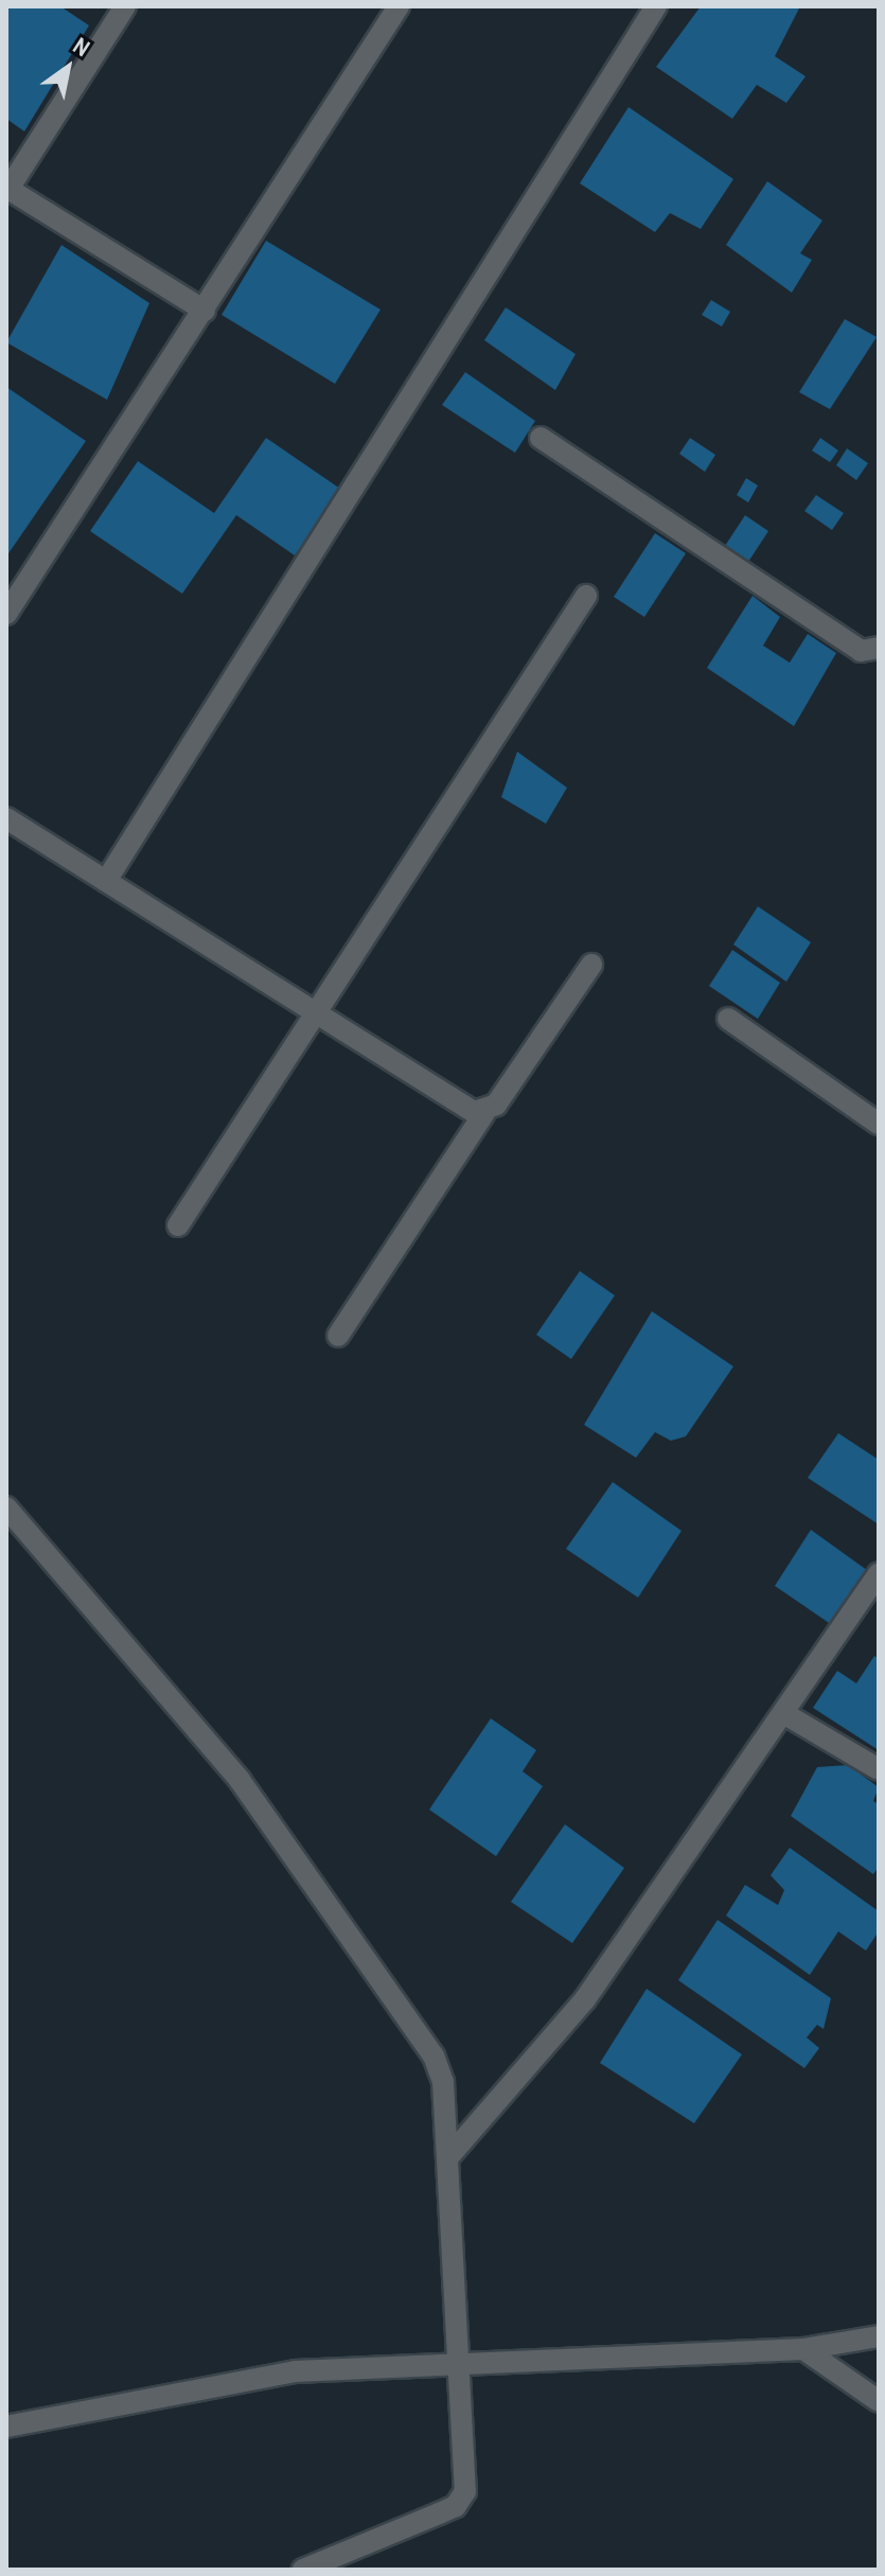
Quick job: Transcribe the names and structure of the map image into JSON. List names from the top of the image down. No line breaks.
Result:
{"north":"top right"}
